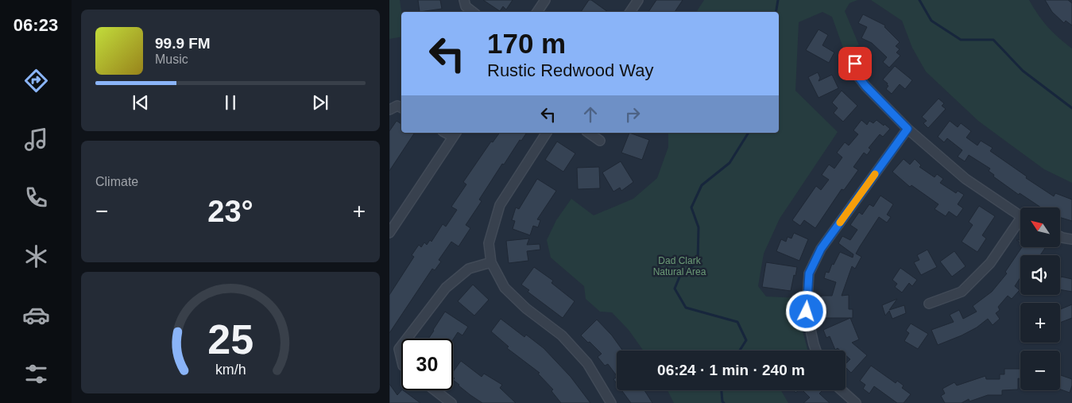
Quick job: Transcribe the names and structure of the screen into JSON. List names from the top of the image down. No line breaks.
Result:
{"parks":["Dad Clark Natural Area"],"north":"top left","page":{"tabs":"06:23","turn":["170 m","Rustic Redwood Way"],"song":["99.9 FM","Music"],"tile":"Climate","heat":["−","23°","+"],"map_buttons":["+","−"],"limit":"30","trip":"06:24 · 1 min · 240 m","gauge":["25","km/h"]}}
